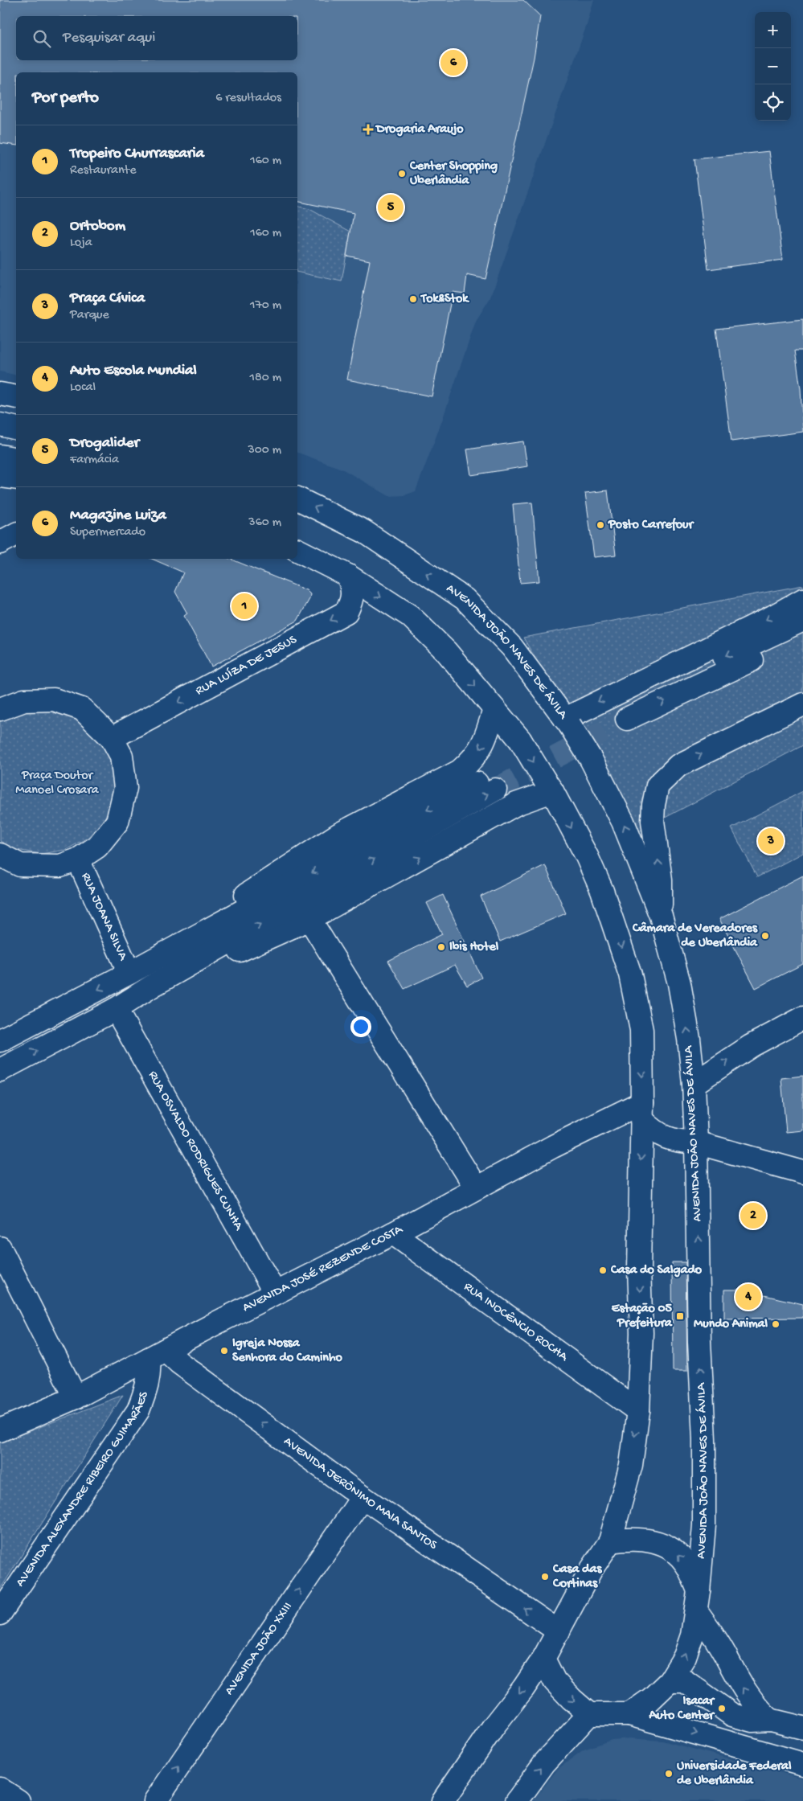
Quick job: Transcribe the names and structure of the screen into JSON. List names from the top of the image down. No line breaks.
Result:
{"streets":{"main road":["AVENIDA JOÃO NAVES DE ÁVILA","RUA LUÍZA DE JESUS","RUA JOANA SILVA","RUA OSVALDO RODRIGUES CUNHA","AVENIDA JOSÉ REZENDE COSTA","RUA INOCÊNCIO ROCHA","AVENIDA ALEXANDRE RIBEIRO GUIMARÃES","AVENIDA JERÔNIMO MAIA SANTOS","AVENIDA JOÃO XXIII"]},"crossings":[["RUA OSVALDO RODRIGUES CUNHA","AVENIDA JOSÉ REZENDE COSTA"],["AVENIDA JOSÉ REZENDE COSTA","RUA INOCÊNCIO ROCHA"],["AVENIDA JOSÉ REZENDE COSTA","AVENIDA ALEXANDRE RIBEIRO GUIMARÃES"],["AVENIDA JOSÉ REZENDE COSTA","AVENIDA JERÔNIMO MAIA SANTOS"],["AVENIDA ALEXANDRE RIBEIRO GUIMARÃES","AVENIDA JERÔNIMO MAIA SANTOS"],["AVENIDA JERÔNIMO MAIA SANTOS","AVENIDA JOÃO XXIII"]],"one_way":["AVENIDA JERÔNIMO MAIA SANTOS","AVENIDA JOÃO XXIII"],"parks":["Praça Doutor Manoel Crosara"],"places":{"health":["Drogaria Araujo"],"other":["Center Shopping Uberlândia","Tok&Stok","Posto Carrefour","Câmara de Vereadores de Uberlândia","Ibis Hotel","Casa do Salgado","Mundo Animal","Igreja Nossa Senhora do Caminho","Casa das Cortinas","Isacar Auto Center","Universidade Federal de Uberlândia"],"transit":["Estação 05 Prefeitura"]},"page":{"map_buttons":["+","−"],"search":"Pesquisar aqui","pins":["6","5","1","3","2","4"],"heading":["Por perto","6 resultados"],"list":[{"mark":"1","name":"Tropeiro Churrascaria","note":"Restaurante","value":"160 m"},{"mark":"2","name":"Ortobom","note":"Loja","value":"160 m"},{"mark":"3","name":"Praça Cívica","note":"Parque","value":"170 m"},{"mark":"4","name":"Auto Escola Mundial","note":"Local","value":"180 m"},{"mark":"5","name":"Drogalider","note":"Farmácia","value":"300 m"},{"mark":"6","name":"Magazine Luiza","note":"Supermercado","value":"360 m"}]}}
